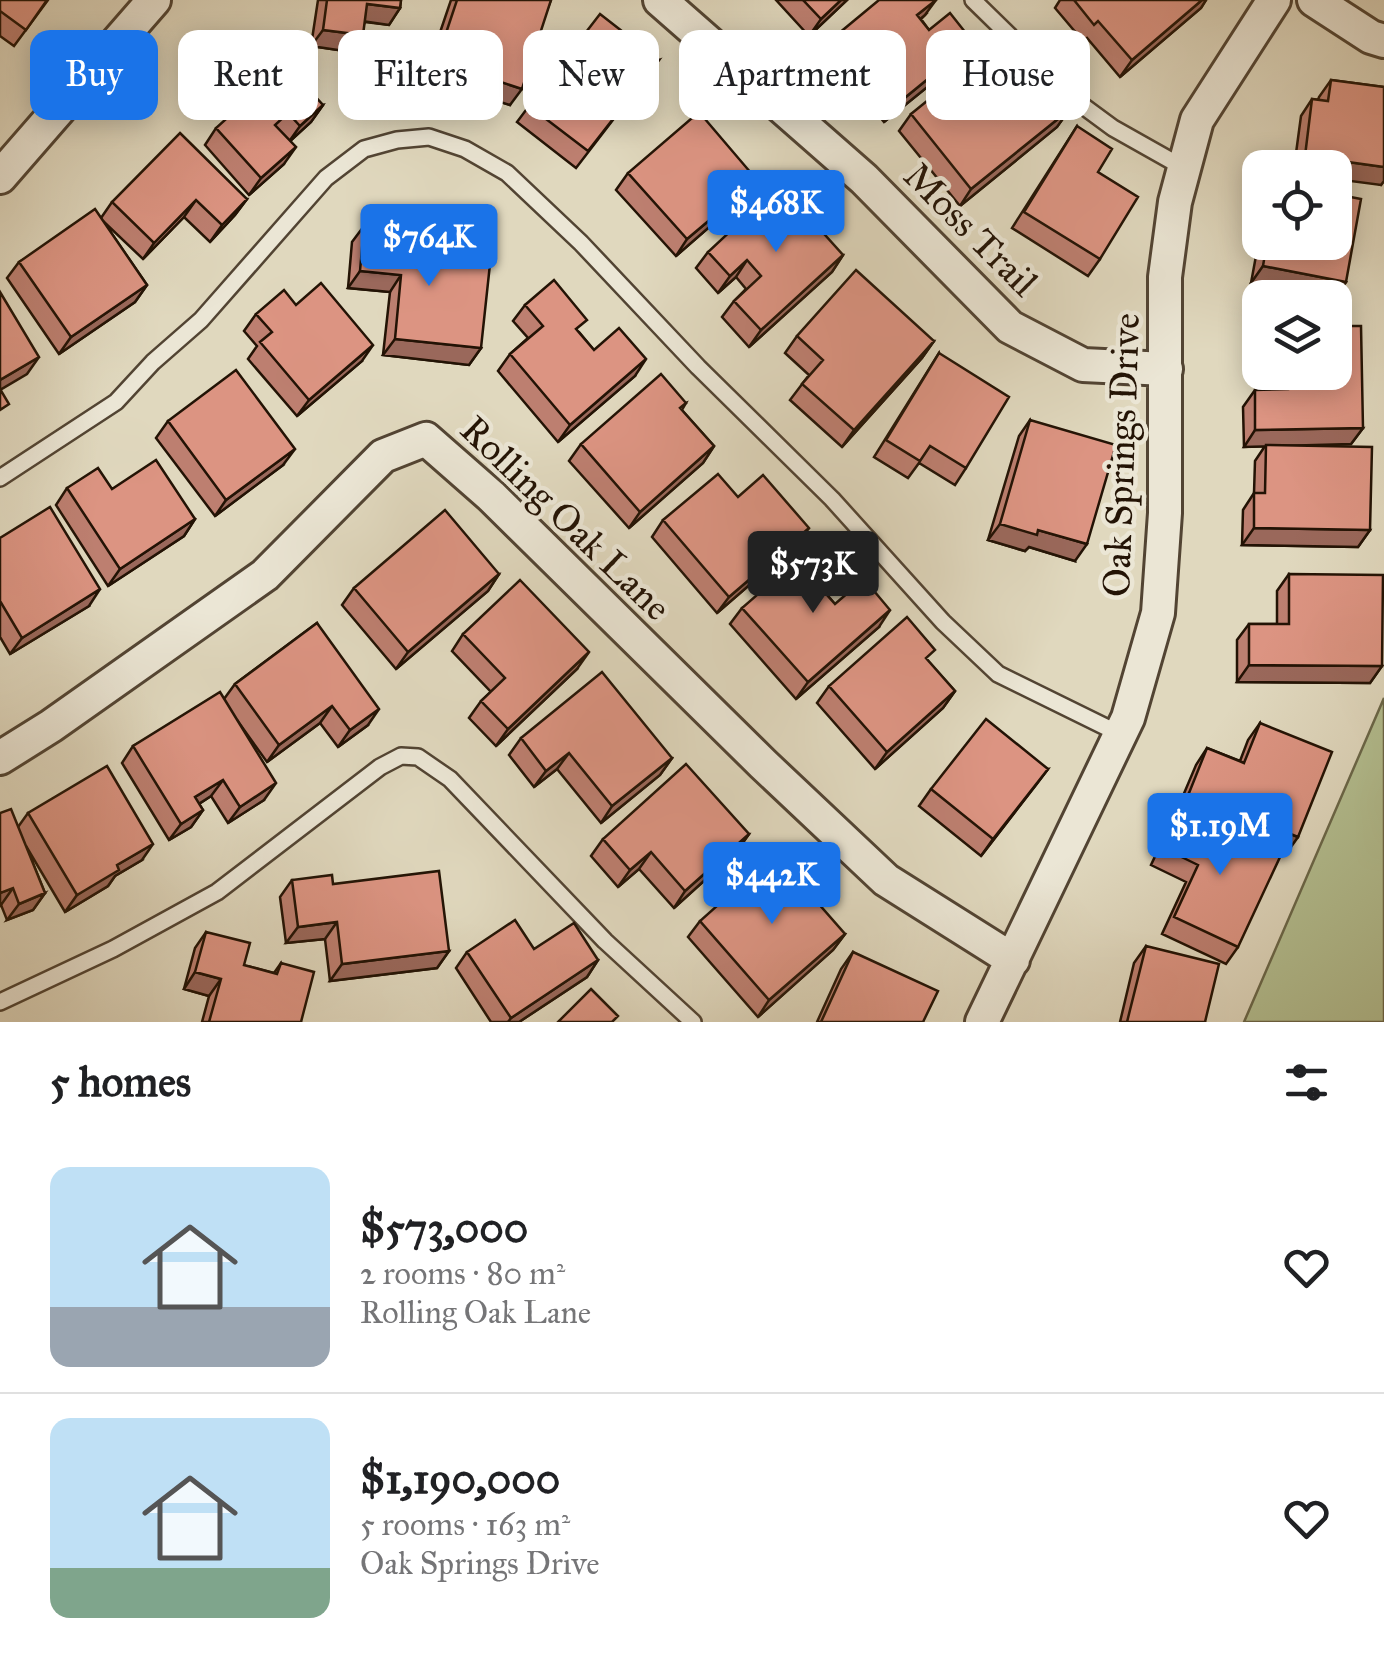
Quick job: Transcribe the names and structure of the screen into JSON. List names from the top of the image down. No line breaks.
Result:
{"streets":{"street":["Moss Trail","Oak Springs Drive","Rolling Oak Lane"]},"crossings":[["Moss Trail","Oak Springs Drive"],["Oak Springs Drive","Rolling Oak Lane"]],"page":{"chip":["Buy","Rent","Filters","New","Apartment","House"],"price":["$468K","$764K","$573K","$1.19M","$442K"],"heading":"5 homes","list":[{"name":"$573,000","note":"2 rooms · 80 m² · Rolling Oak Lane"},{"name":"$1,190,000","note":"5 rooms · 163 m² · Oak Springs Drive"}]}}
